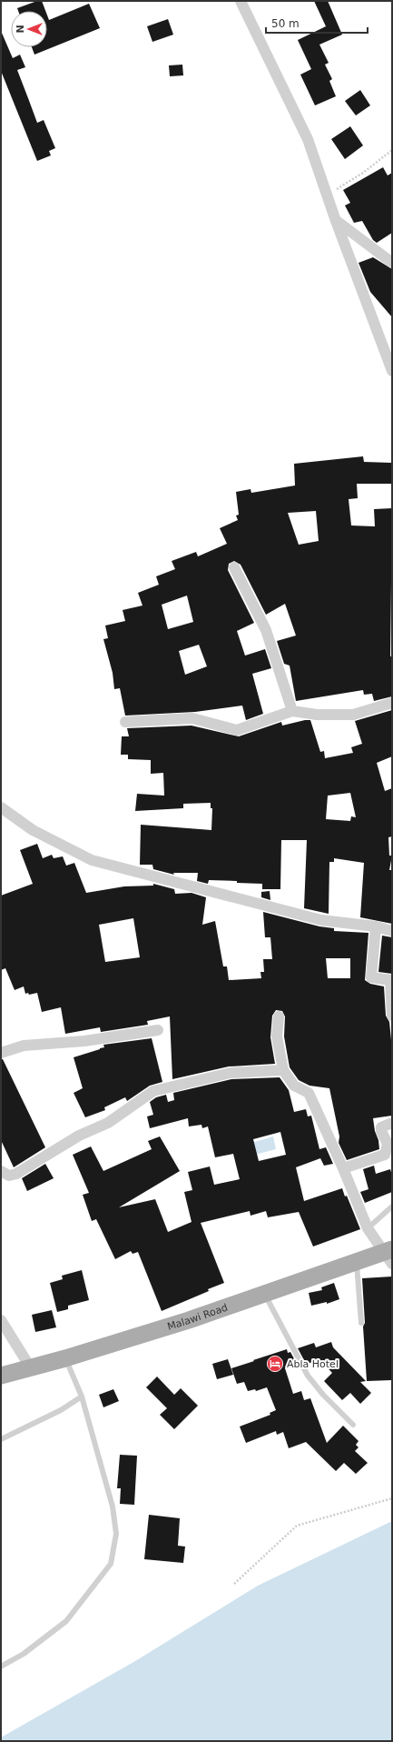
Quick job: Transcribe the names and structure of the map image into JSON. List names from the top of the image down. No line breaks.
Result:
{"streets":{"main road":["Malawi Road"]},"places":{"hotel":["Abla Hotel"]},"scale_bar":"50 m","north":"left"}
